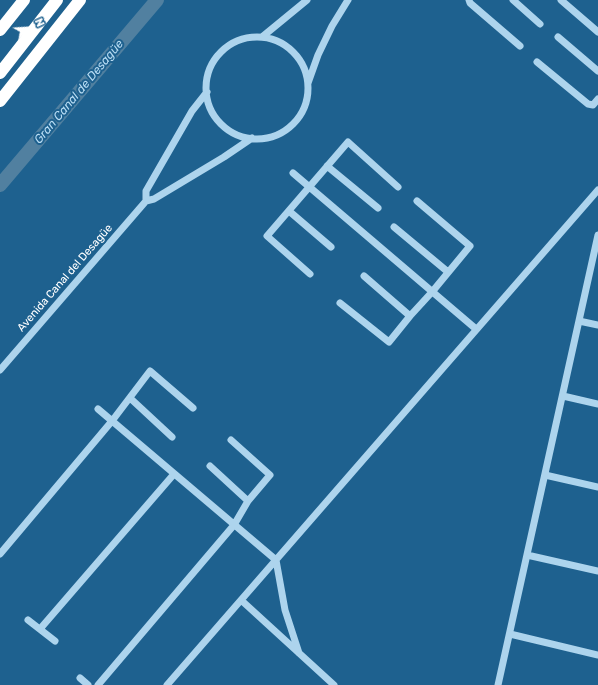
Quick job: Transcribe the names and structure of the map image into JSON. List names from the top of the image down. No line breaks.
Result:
{"streets":{"street":["Avenida Canal del Desagüe"]},"water":["Gran Canal de Desagüe"],"north":"top right"}
